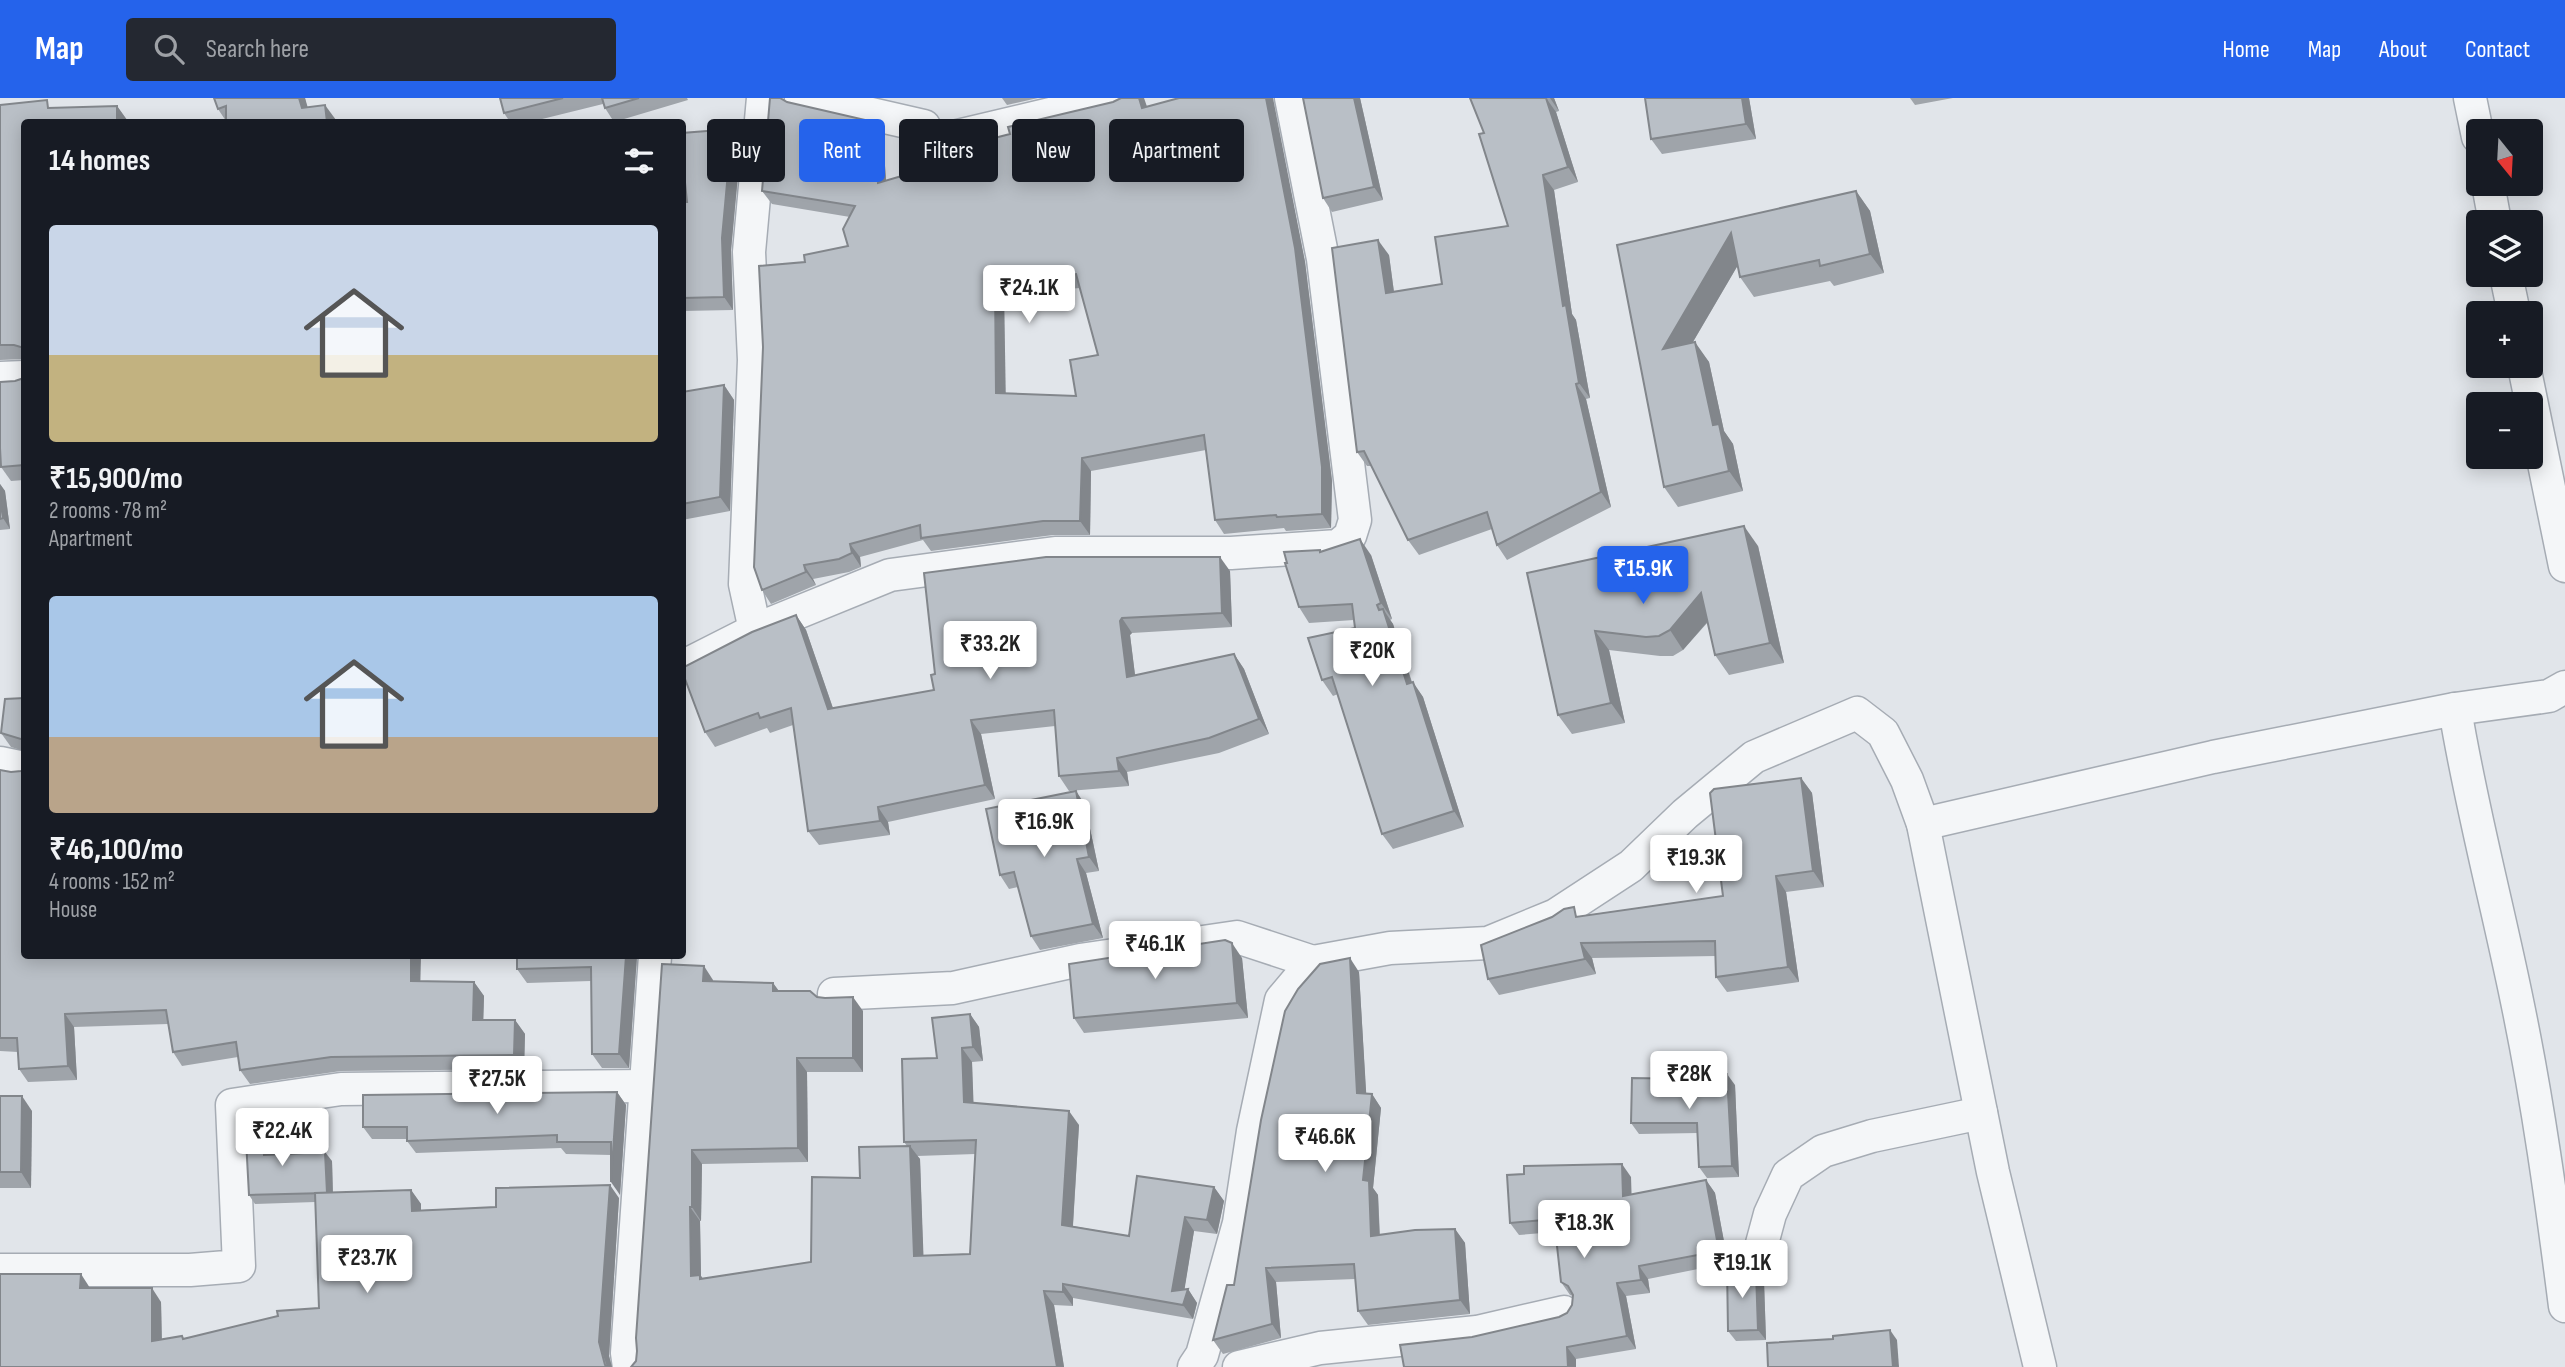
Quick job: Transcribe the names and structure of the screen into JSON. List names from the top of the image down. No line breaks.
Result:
{"north":"bottom","page":{"header":"Map","search":"Search here","nav":["Home","Map","About","Contact"],"map_buttons":["+","−"],"chip":["Buy","Rent","Filters","New","Apartment"],"heading":"14 homes","list":[{"name":"₹15,900/mo","note":"2 rooms · 78 m² · Apartment"},{"name":"₹46,100/mo","note":"4 rooms · 152 m² · House"}],"price":["₹24.1K","₹15.9K","₹33.2K","₹20K","₹16.9K","₹19.3K","₹46.1K","₹28K","₹27.5K","₹22.4K","₹46.6K","₹18.3K","₹23.7K","₹19.1K"]}}
